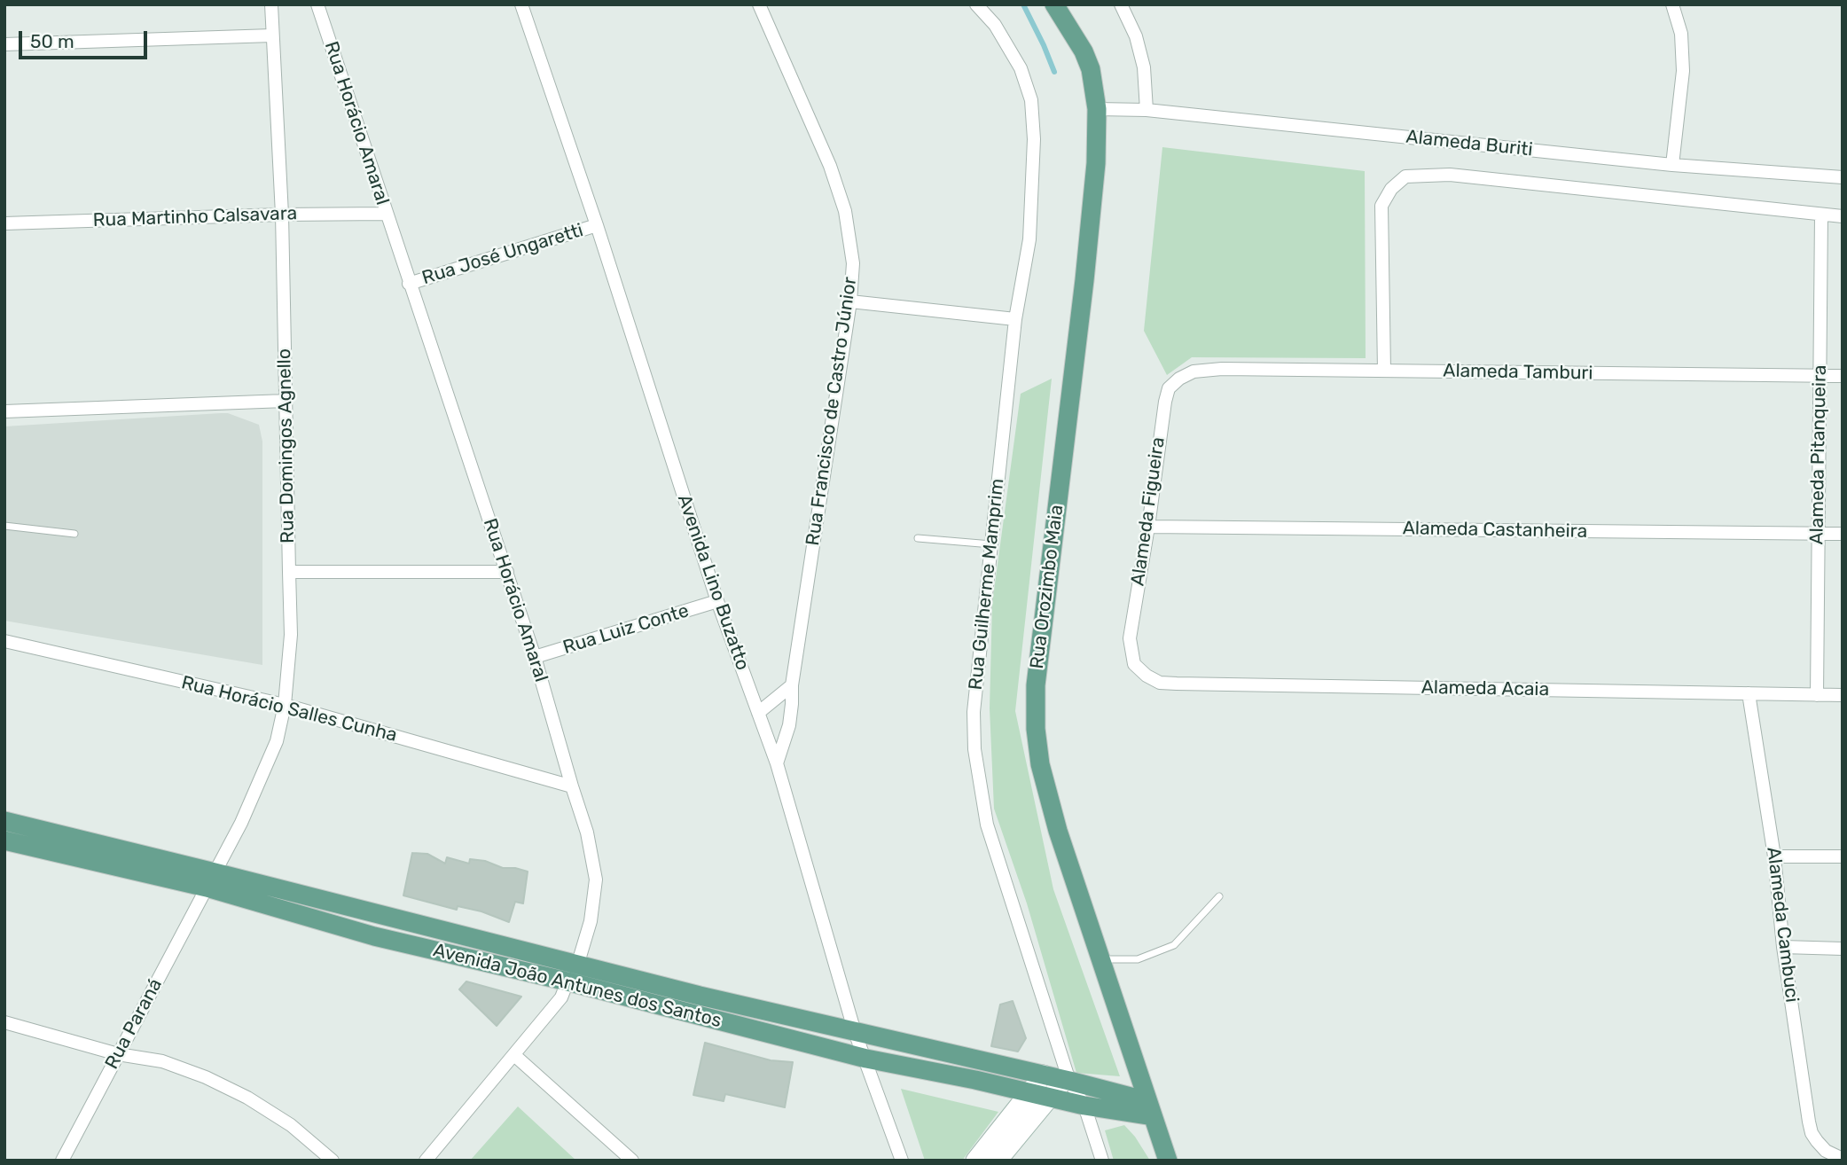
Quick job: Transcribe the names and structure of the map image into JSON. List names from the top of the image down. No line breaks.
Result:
{"streets":{"main road":["Rua Orozimbo Maia","Avenida João Antunes dos Santos"],"street":["Rua Horácio Amaral","Alameda Buriti","Rua Martinho Calsavara","Rua José Ungaretti","Alameda Tamburi","Rua Francisco de Castro Júnior","Rua Domingos Agnello","Alameda Pitanqueira","Alameda Figueira","Alameda Castanheira","Avenida Lino Buzatto","Rua Guilherme Mamprim","Rua Luiz Conte","Alameda Acaia","Rua Horácio Salles Cunha","Alameda Cambuci","Rua Paraná"]},"crossings":[["Rua Horácio Amaral","Rua Martinho Calsavara"],["Rua Horácio Amaral","Rua José Ungaretti"],["Rua Horácio Amaral","Rua Luiz Conte"],["Rua Horácio Amaral","Rua Horácio Salles Cunha"],["Rua Horácio Amaral","Avenida João Antunes dos Santos"],["Alameda Buriti","Rua Orozimbo Maia"],["Rua Martinho Calsavara","Rua Domingos Agnello"],["Rua José Ungaretti","Avenida Lino Buzatto"],["Alameda Tamburi","Alameda Pitanqueira"],["Alameda Tamburi","Alameda Figueira"],["Rua Francisco de Castro Júnior","Avenida Lino Buzatto"],["Rua Domingos Agnello","Rua Horácio Salles Cunha"],["Rua Domingos Agnello","Avenida João Antunes dos Santos"],["Rua Domingos Agnello","Rua Paraná"],["Alameda Pitanqueira","Alameda Castanheira"],["Alameda Pitanqueira","Alameda Acaia"],["Alameda Figueira","Alameda Castanheira"],["Alameda Figueira","Alameda Acaia"],["Avenida Lino Buzatto","Rua Luiz Conte"],["Avenida Lino Buzatto","Avenida João Antunes dos Santos"],["Rua Guilherme Mamprim","Avenida João Antunes dos Santos"],["Rua Orozimbo Maia","Avenida João Antunes dos Santos"],["Alameda Acaia","Alameda Cambuci"],["Avenida João Antunes dos Santos","Rua Paraná"]],"scale_bar":"50 m"}
